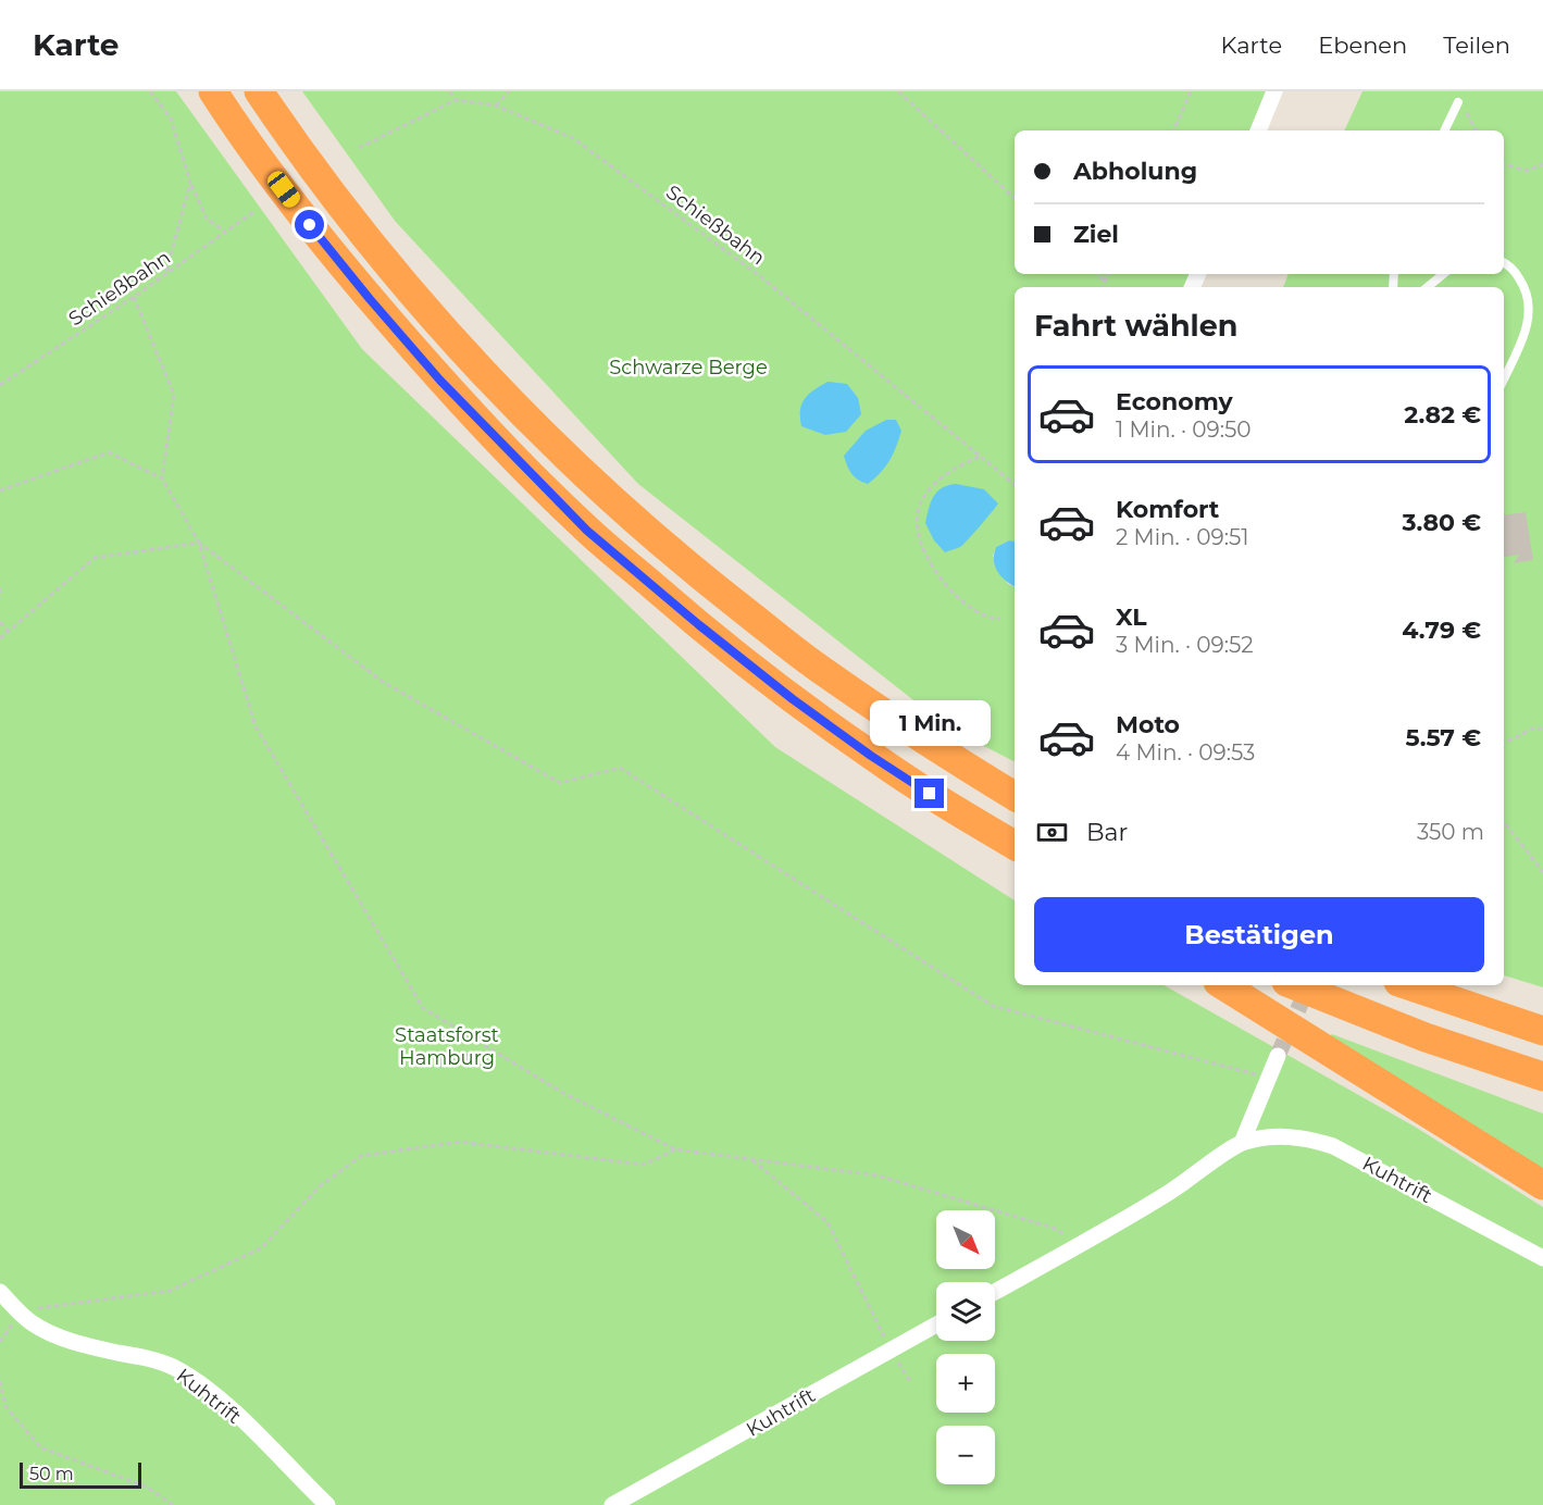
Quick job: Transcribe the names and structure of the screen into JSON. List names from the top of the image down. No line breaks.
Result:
{"streets":{"street":["Kuhtrift"],"path":["Schießbahn"]},"parks":["Schwarze Berge","Staatsforst Hamburg"],"scale_bar":"50 m","north":"bottom right","page":{"header":"Karte","nav":["Karte","Ebenen","Teilen"],"banner":["Abholung","Ziel"],"heading":"Fahrt wählen","list":[{"name":"Economy","note":"1 Min. · 09:50","value":"2.82 €"},{"name":"Komfort","note":"2 Min. · 09:51","value":"3.80 €"},{"name":"XL","note":"3 Min. · 09:52","value":"4.79 €"},{"name":"Moto","note":"4 Min. · 09:53","value":"5.57 €"}],"bubble":"1 Min.","pay":["Bar","350 m"],"buttons":"Bestätigen","map_buttons":["+","−"],"scale":"50 m"}}
